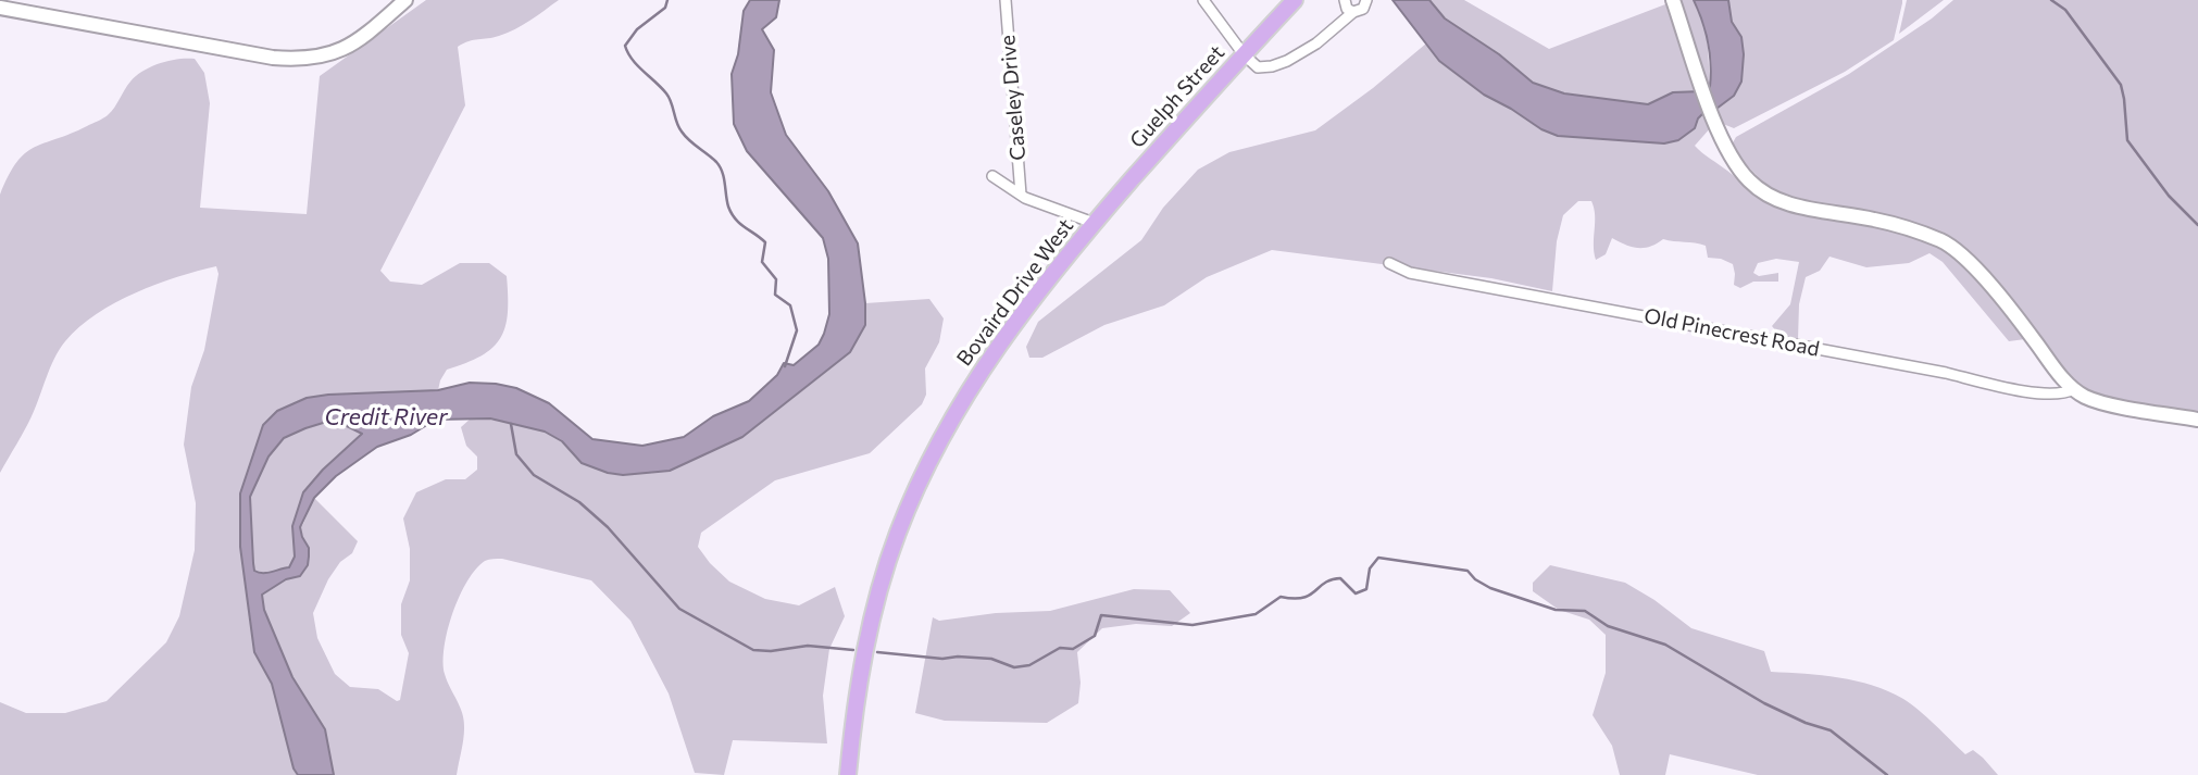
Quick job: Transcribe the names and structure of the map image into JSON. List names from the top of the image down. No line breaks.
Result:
{"streets":{"main road":["Guelph Street","Bovaird Drive West"],"street":["Caseley Drive","Old Pinecrest Road"]},"crossings":[["Guelph Street","Caseley Drive"],["Guelph Street","Bovaird Drive West"],["Caseley Drive","Bovaird Drive West"]],"water":["Credit River"]}
